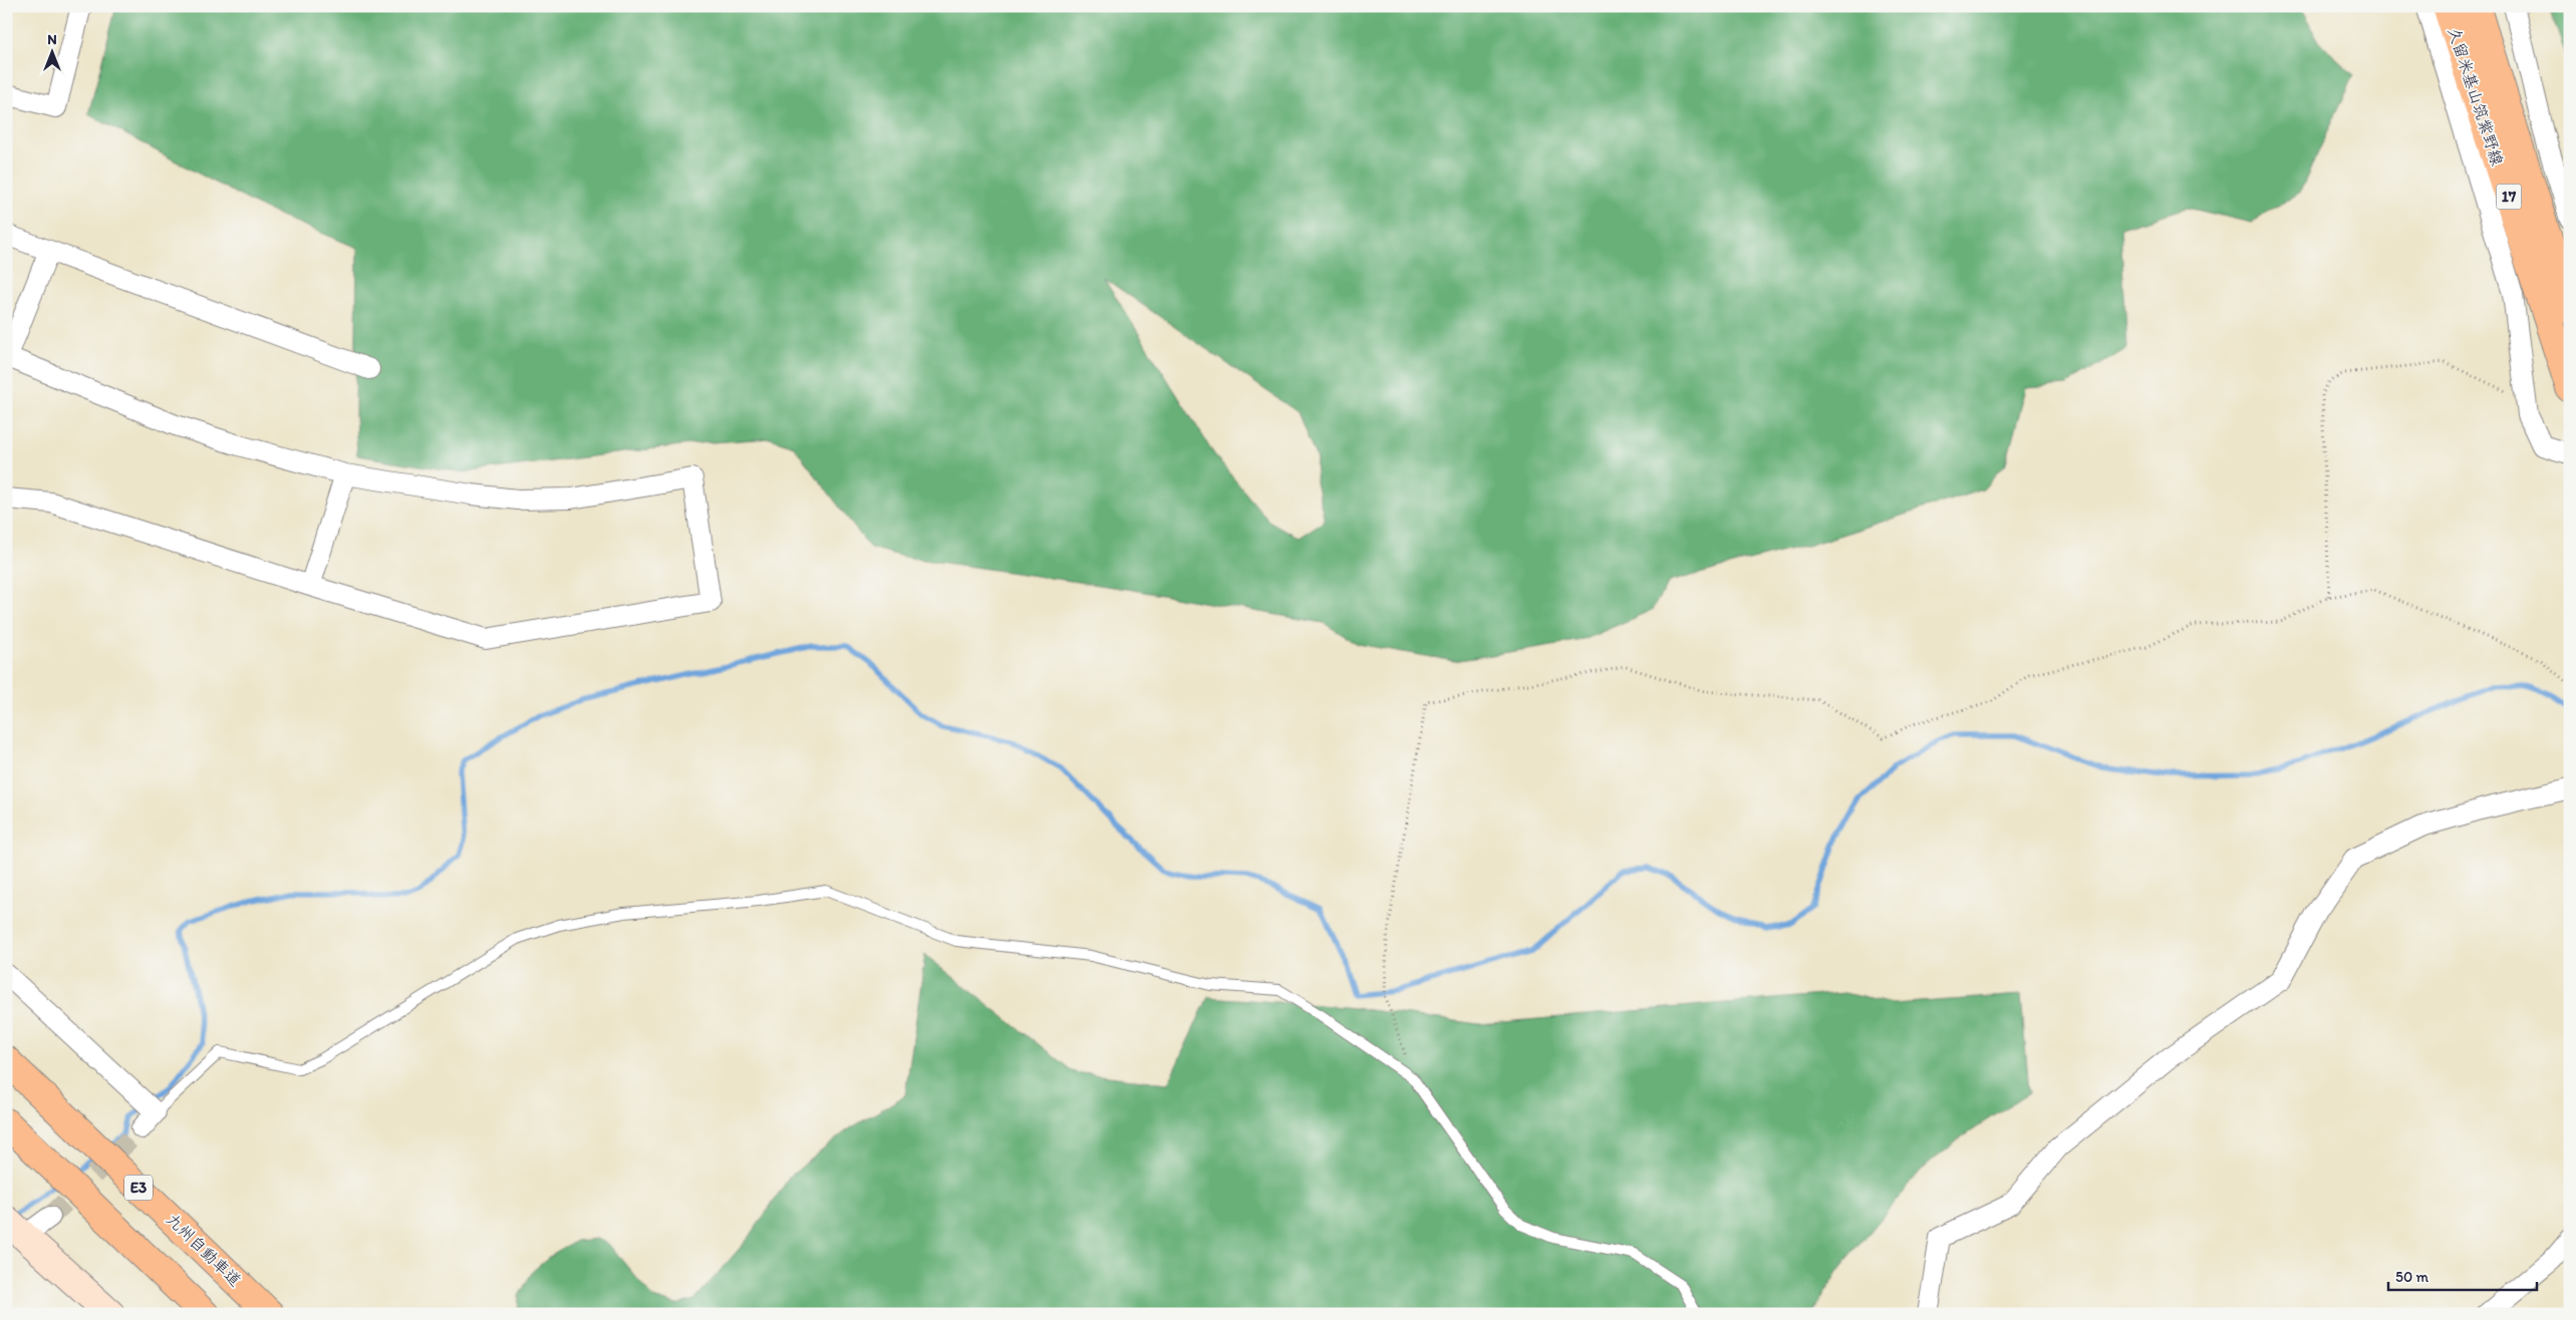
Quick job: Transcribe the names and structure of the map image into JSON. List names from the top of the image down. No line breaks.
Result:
{"streets":{"main road":["久留米基山筑紫野線","17","E3","九州自動車道"]},"scale_bar":"50 m","north":"top"}
